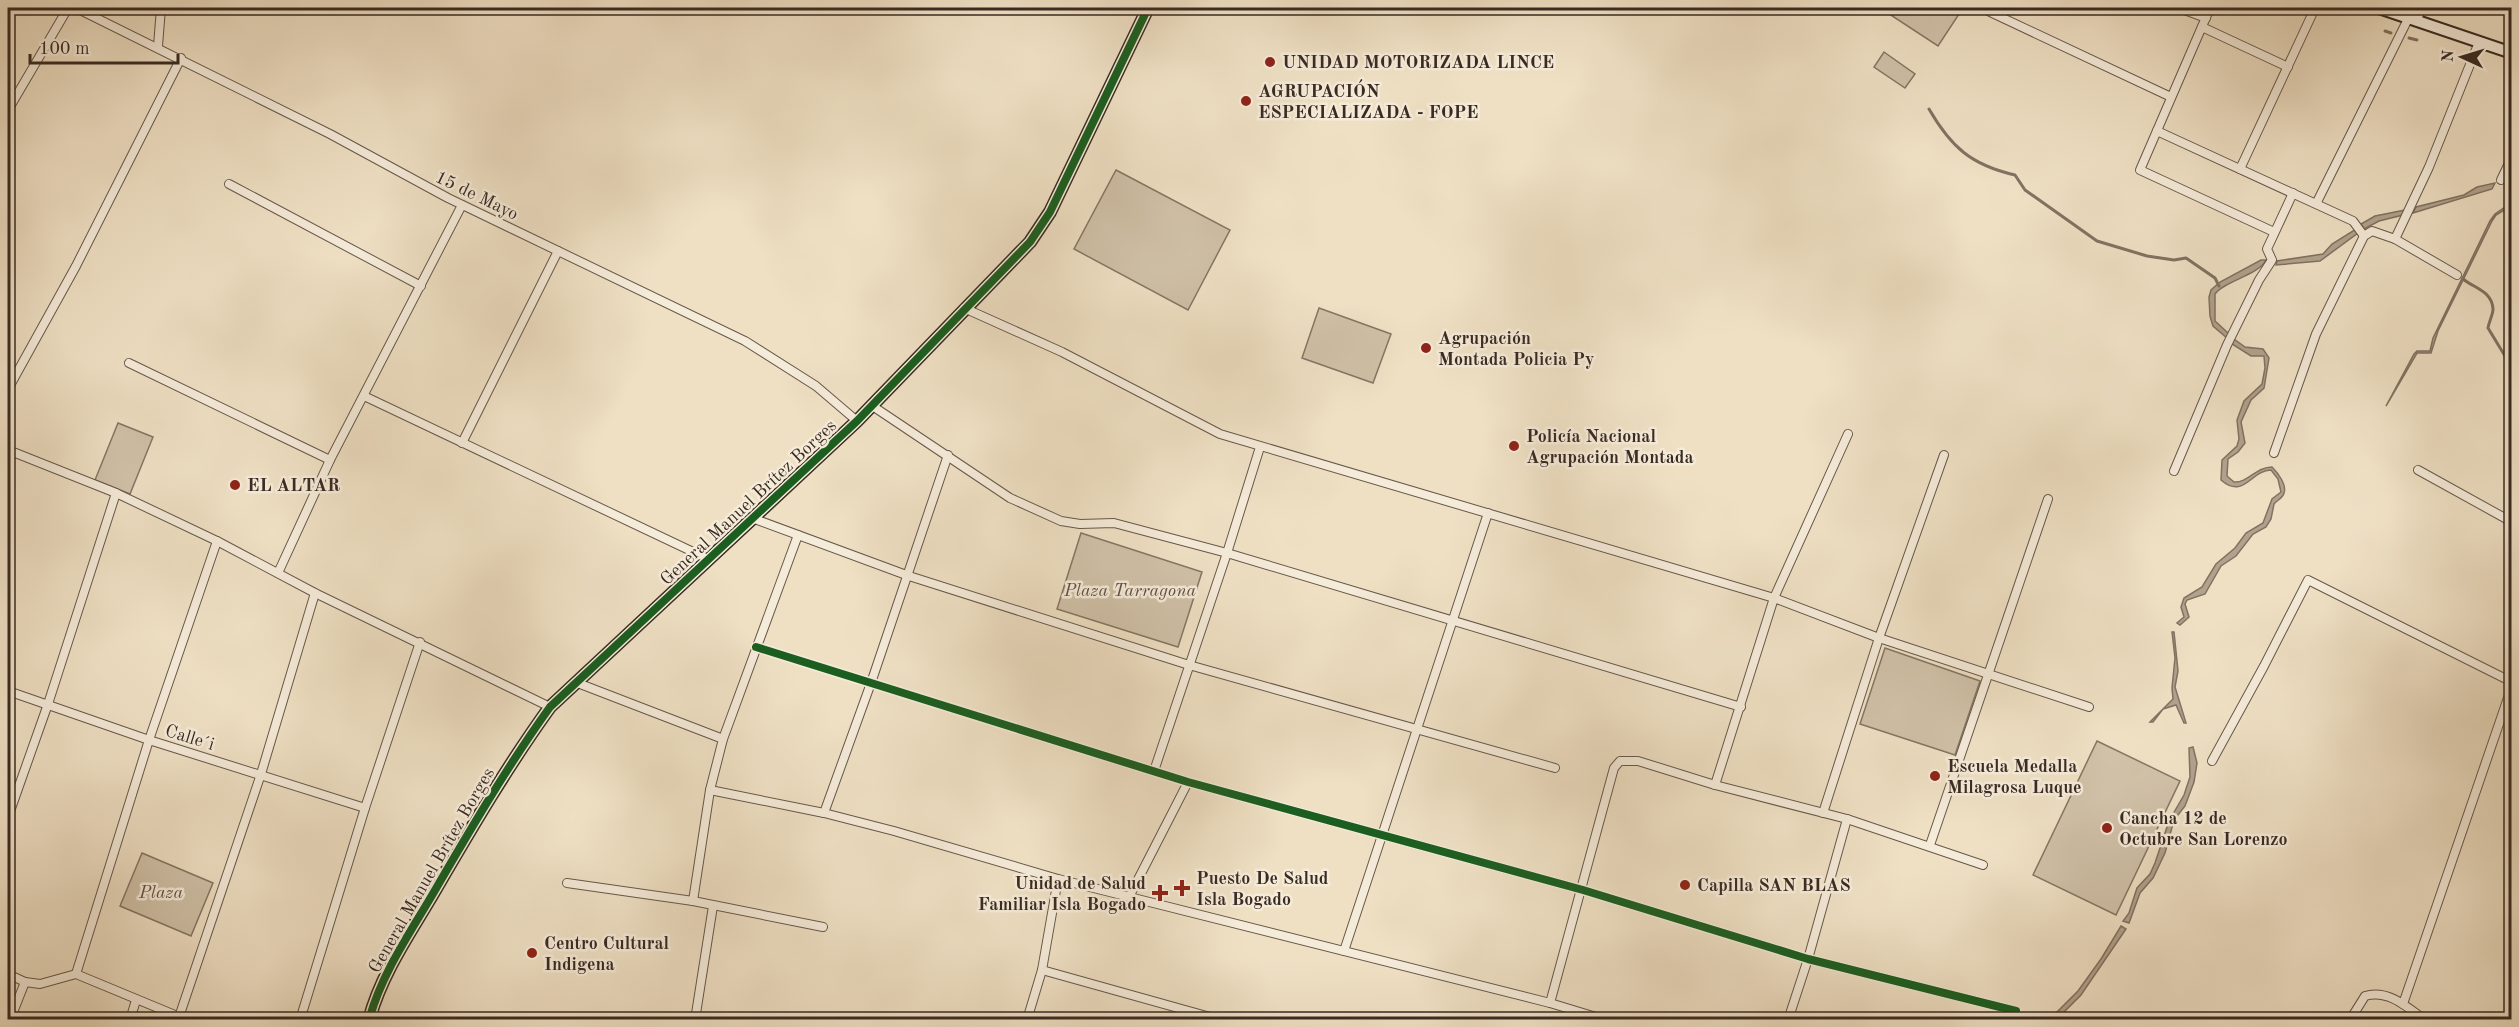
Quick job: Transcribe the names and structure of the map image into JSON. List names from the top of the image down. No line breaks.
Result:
{"streets":{"street":["15 de Mayo","General Manuel Brítez Borges","Calle´i"]},"crossings":[["15 de Mayo","General Manuel Brítez Borges"]],"parks":["Plaza Tarragona","Plaza"],"places":{"other":["UNIDAD MOTORIZADA LINCE","AGRUPACIÓN ESPECIALIZADA - FOPE","Agrupación Montada Policia Py","Policía Nacional Agrupación Montada","EL ALTAR","Escuela Medalla Milagrosa Luque","Cancha 12 de Octubre San Lorenzo","Capilla SAN BLAS","Centro Cultural Indigena"],"health":["Puesto De Salud Isla Bogado","Unidad de Salud Familiar Isla Bogado"]},"scale_bar":"100 m","north":"left"}
